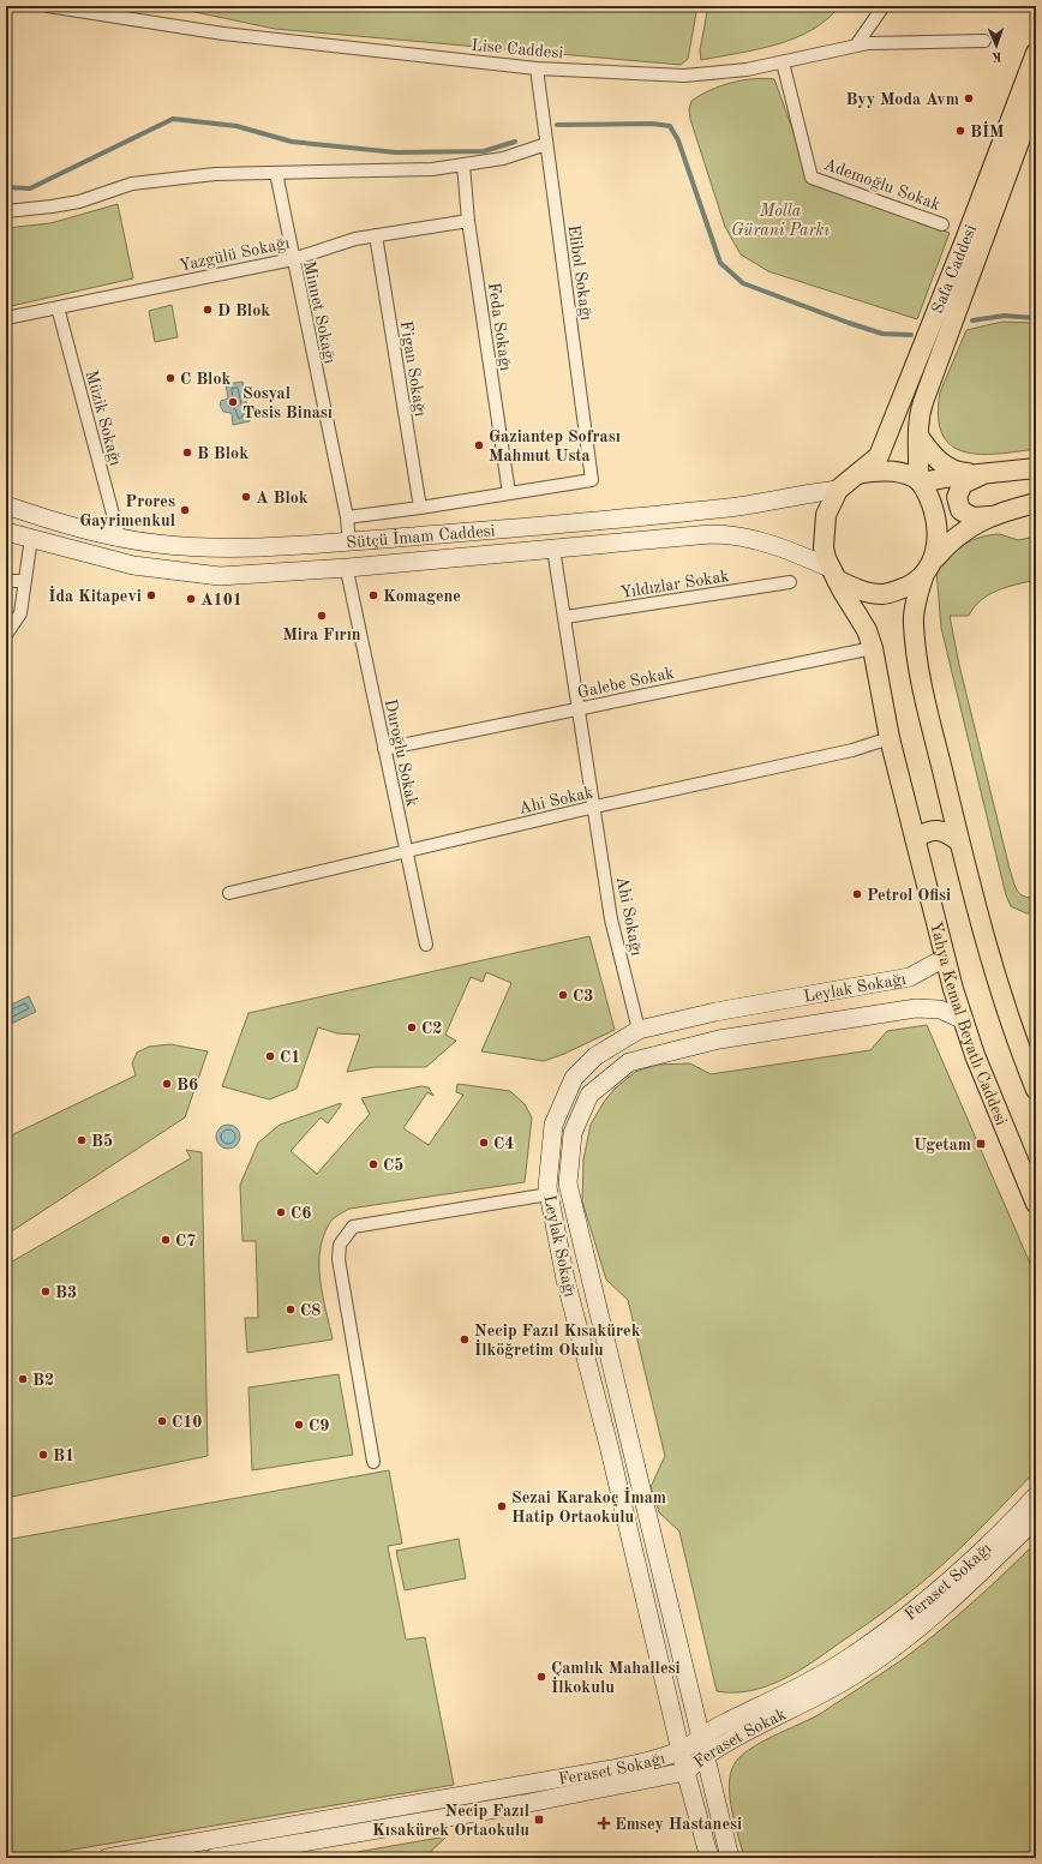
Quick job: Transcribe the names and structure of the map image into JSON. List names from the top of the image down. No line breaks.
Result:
{"streets":{"main road":["Safa Caddesi","Yahya Kemal Beyatlı Caddesi"],"street":["Lise Caddesi","Ademoğlu Sokak","Yazgülü Sokağı","Elibol Sokağı","Minnet Sokağı","Feda Sokağı","Figan Sokağı","Müzik Sokağı","Sütçü İmam Caddesi","Yıldızlar Sokak","Galebe Sokak","Duroğlu Sokak","Ahi Sokak","Ahi Sokağı","Leylak Sokağı","Feraset Sokağı","Feraset Sokak"]},"crossings":[["Lise Caddesi","Ademoğlu Sokak"],["Lise Caddesi","Elibol Sokağı"],["Yazgülü Sokağı","Minnet Sokağı"],["Yazgülü Sokağı","Feda Sokağı"],["Yazgülü Sokağı","Figan Sokağı"],["Yazgülü Sokağı","Müzik Sokağı"],["Safa Caddesi","Sütçü İmam Caddesi"],["Elibol Sokağı","Feda Sokağı"],["Minnet Sokağı","Sütçü İmam Caddesi"],["Müzik Sokağı","Sütçü İmam Caddesi"],["Sütçü İmam Caddesi","Duroğlu Sokak"],["Sütçü İmam Caddesi","Ahi Sokağı"],["Yıldızlar Sokak","Ahi Sokağı"],["Galebe Sokak","Duroğlu Sokak"],["Galebe Sokak","Ahi Sokağı"],["Galebe Sokak","Yahya Kemal Beyatlı Caddesi"],["Duroğlu Sokak","Ahi Sokak"],["Ahi Sokak","Ahi Sokağı"],["Ahi Sokak","Yahya Kemal Beyatlı Caddesi"],["Ahi Sokağı","Leylak Sokağı"],["Leylak Sokağı","Yahya Kemal Beyatlı Caddesi"],["Leylak Sokağı","Feraset Sokağı"],["Leylak Sokağı","Feraset Sokak"]],"parks":["Molla Gürani Parkı"],"places":{"other":["Byy Moda Avm","BİM","D Blok","C Blok","Sosyal Tesis Binası","Gaziantep Sofrası Mahmut Usta","B Blok","A Blok","Prores Gayrimenkul","İda Kitapevi","Komagene","A101","Mira Fırın","Petrol Ofisi","C3","C2","C1","B6","B5","C4","C5","C6","C7","B3","C8","Necip Fazıl Kısakürek İlköğretim Okulu","B2","C10","C9","B1","Sezai Karakoç İmam Hatip Ortaokulu","Çamlık Mahallesi İlkokulu"],"transit":["Ugetam","Necip Fazıl Kısakürek Ortaokulu"],"health":["Emsey Hastanesi"]},"north":"bottom"}
